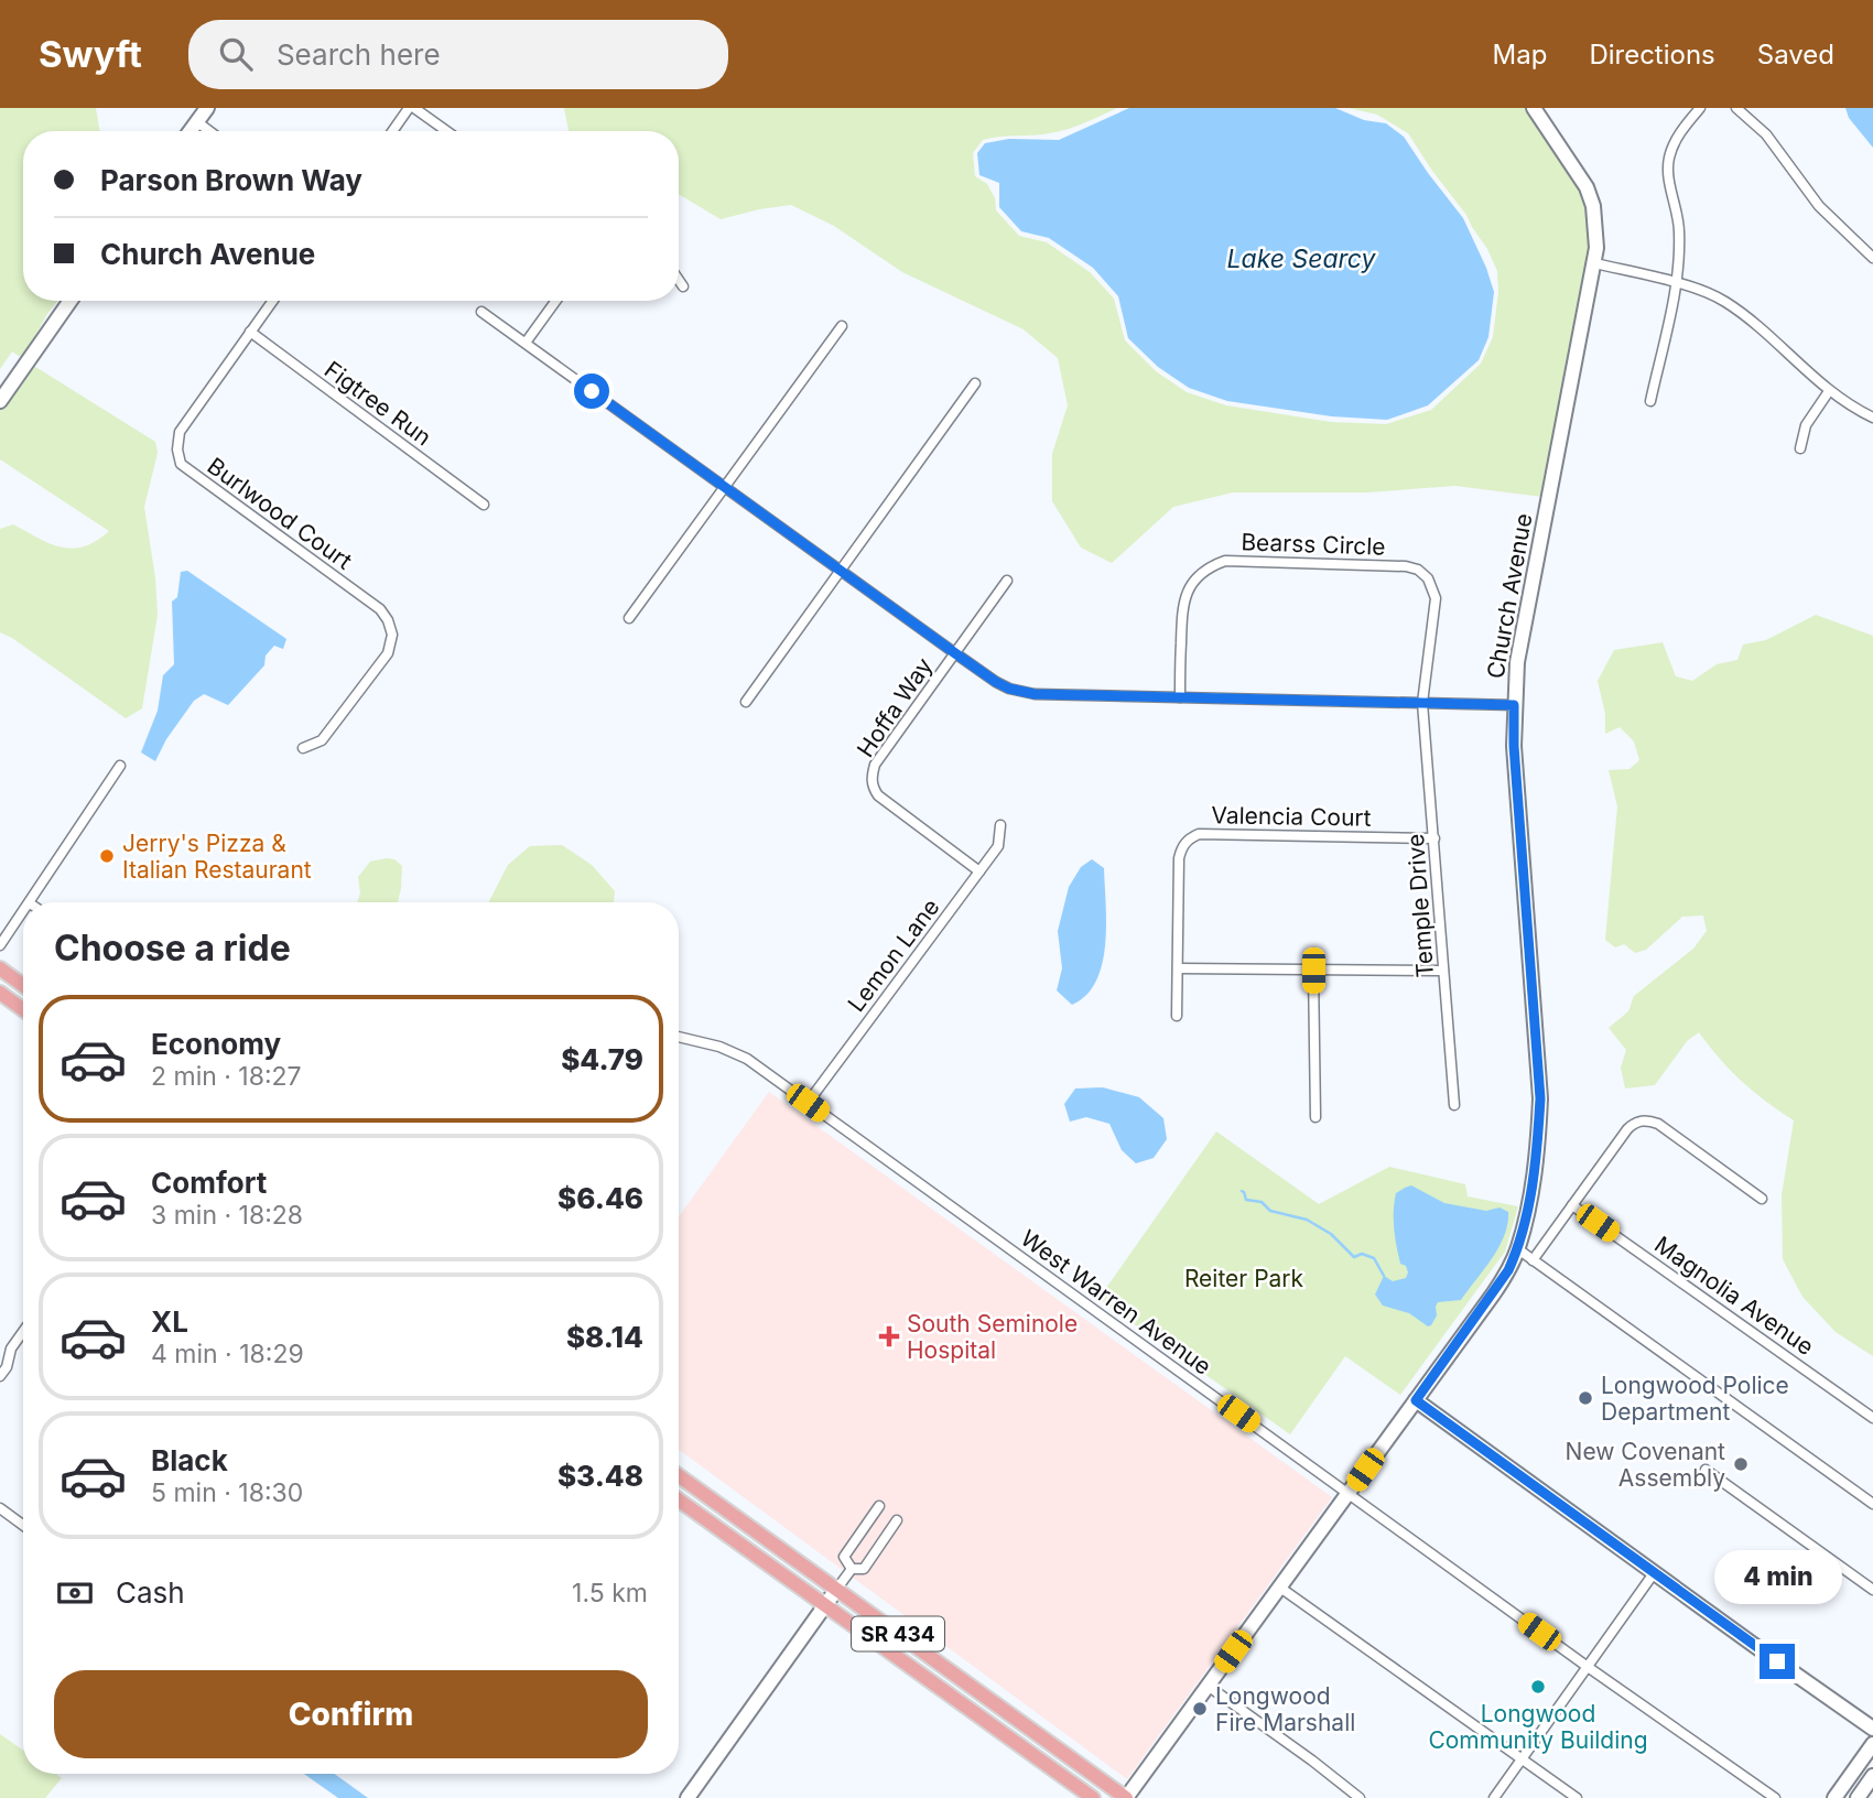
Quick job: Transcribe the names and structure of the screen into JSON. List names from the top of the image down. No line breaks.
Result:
{"streets":{"main road":["SR 434"],"street":["Figtree Run","Burlwood Court","Bearss Circle","Church Avenue","Hoffa Way","Valencia Court","Temple Drive","Lemon Lane","Magnolia Avenue","West Warren Avenue"]},"crossings":[["Figtree Run","Burlwood Court"],["Bearss Circle","Temple Drive"],["Church Avenue","West Warren Avenue"],["Church Avenue","SR 434"],["Hoffa Way","Lemon Lane"],["Valencia Court","Temple Drive"],["Lemon Lane","West Warren Avenue"]],"water":["Lake Searcy"],"parks":["Reiter Park"],"places":{"other":["Jerry's Pizza & Italian Restaurant","Longwood Police Department","New Covenant Assembly","Longwood Community Building","Longwood Fire Marshall"],"health":["South Seminole Hospital"]},"page":{"header":"Swyft","search":"Search here","nav":["Map","Directions","Saved"],"banner":["Parson Brown Way","Church Avenue"],"heading":"Choose a ride","list":[{"name":"Economy","note":"2 min · 18:27","value":"$4.79"},{"name":"Comfort","note":"3 min · 18:28","value":"$6.46"},{"name":"XL","note":"4 min · 18:29","value":"$8.14"},{"name":"Black","note":"5 min · 18:30","value":"$3.48"}],"bubble":"4 min","pay":["Cash","1.5 km"],"buttons":"Confirm"}}
